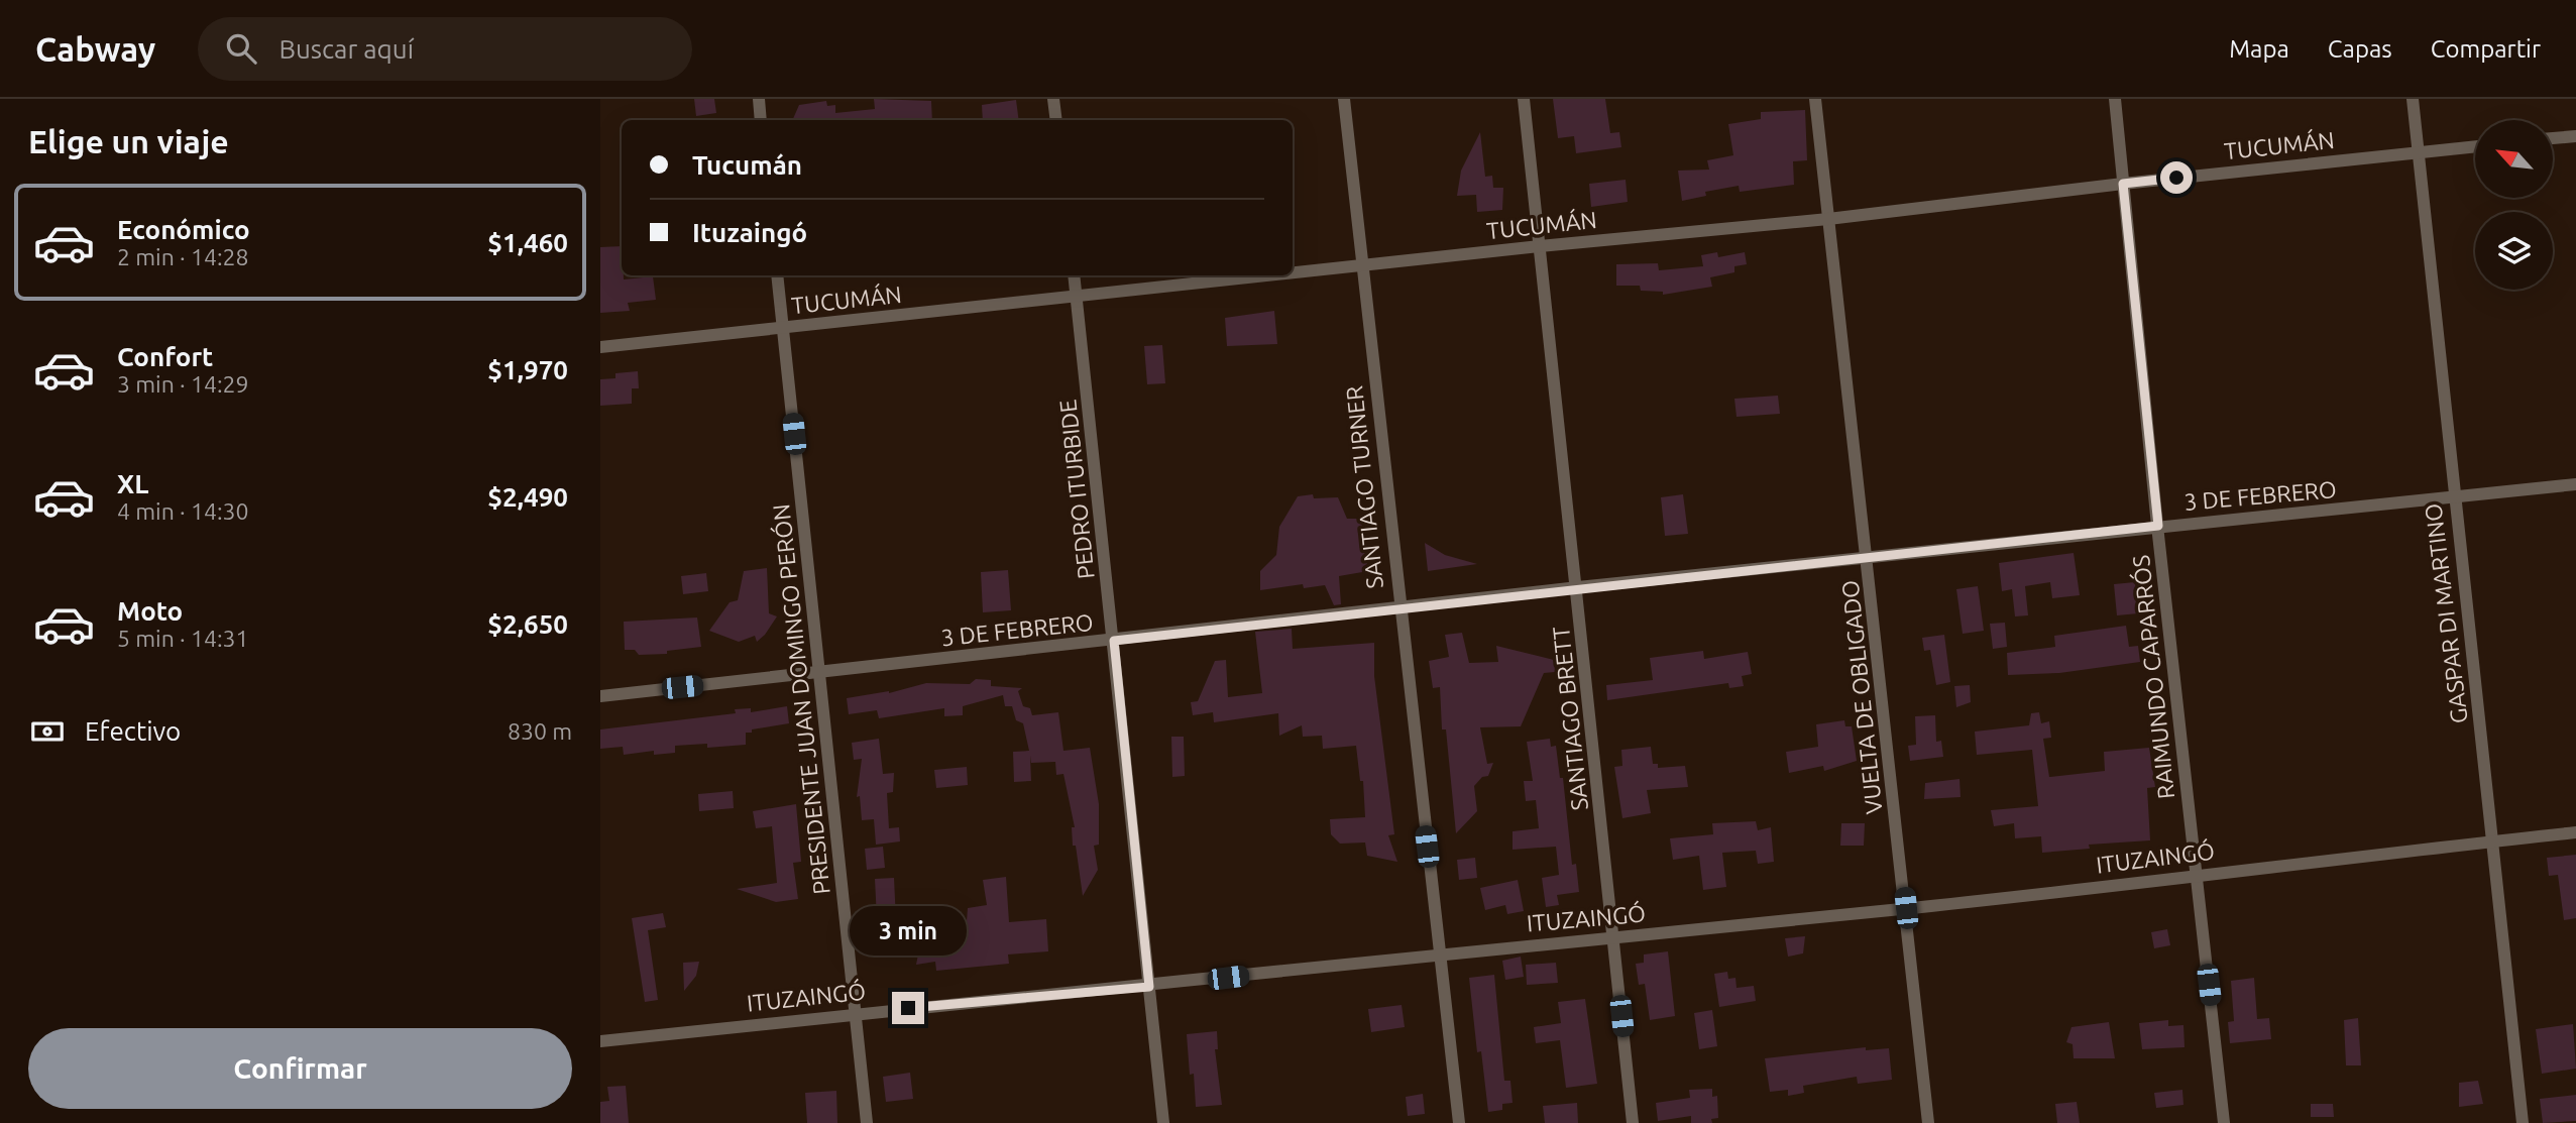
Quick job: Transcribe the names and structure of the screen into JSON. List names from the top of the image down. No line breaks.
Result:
{"streets":{"street":["TUCUMÁN","SANTIAGO TURNER","PEDRO ITURBIDE","3 DE FEBRERO","GASPAR DI MARTINO","RAIMUNDO CAPARRÓS","VUELTA DE OBLIGADO","PRESIDENTE JUAN DOMINGO PERÓN","SANTIAGO BRETT","ITUZAINGÓ"]},"crossings":[["TUCUMÁN","SANTIAGO TURNER"],["TUCUMÁN","PEDRO ITURBIDE"],["TUCUMÁN","GASPAR DI MARTINO"],["TUCUMÁN","RAIMUNDO CAPARRÓS"],["TUCUMÁN","VUELTA DE OBLIGADO"],["TUCUMÁN","PRESIDENTE JUAN DOMINGO PERÓN"],["TUCUMÁN","SANTIAGO BRETT"],["SANTIAGO TURNER","3 DE FEBRERO"],["SANTIAGO TURNER","ITUZAINGÓ"],["PEDRO ITURBIDE","3 DE FEBRERO"],["PEDRO ITURBIDE","ITUZAINGÓ"],["3 DE FEBRERO","GASPAR DI MARTINO"],["3 DE FEBRERO","RAIMUNDO CAPARRÓS"],["3 DE FEBRERO","VUELTA DE OBLIGADO"],["3 DE FEBRERO","PRESIDENTE JUAN DOMINGO PERÓN"],["3 DE FEBRERO","SANTIAGO BRETT"],["GASPAR DI MARTINO","ITUZAINGÓ"],["RAIMUNDO CAPARRÓS","ITUZAINGÓ"],["VUELTA DE OBLIGADO","ITUZAINGÓ"],["PRESIDENTE JUAN DOMINGO PERÓN","ITUZAINGÓ"],["SANTIAGO BRETT","ITUZAINGÓ"]],"north":"top left","page":{"header":"Cabway","search":"Buscar aquí","nav":["Mapa","Capas","Compartir"],"heading":"Elige un viaje","banner":["Tucumán","Ituzaingó"],"list":[{"name":"Económico","note":"2 min · 14:28","value":"$1,460"},{"name":"Confort","note":"3 min · 14:29","value":"$1,970"},{"name":"XL","note":"4 min · 14:30","value":"$2,490"},{"name":"Moto","note":"5 min · 14:31","value":"$2,650"}],"pay":["Efectivo","830 m"],"bubble":"3 min","buttons":"Confirmar"}}
